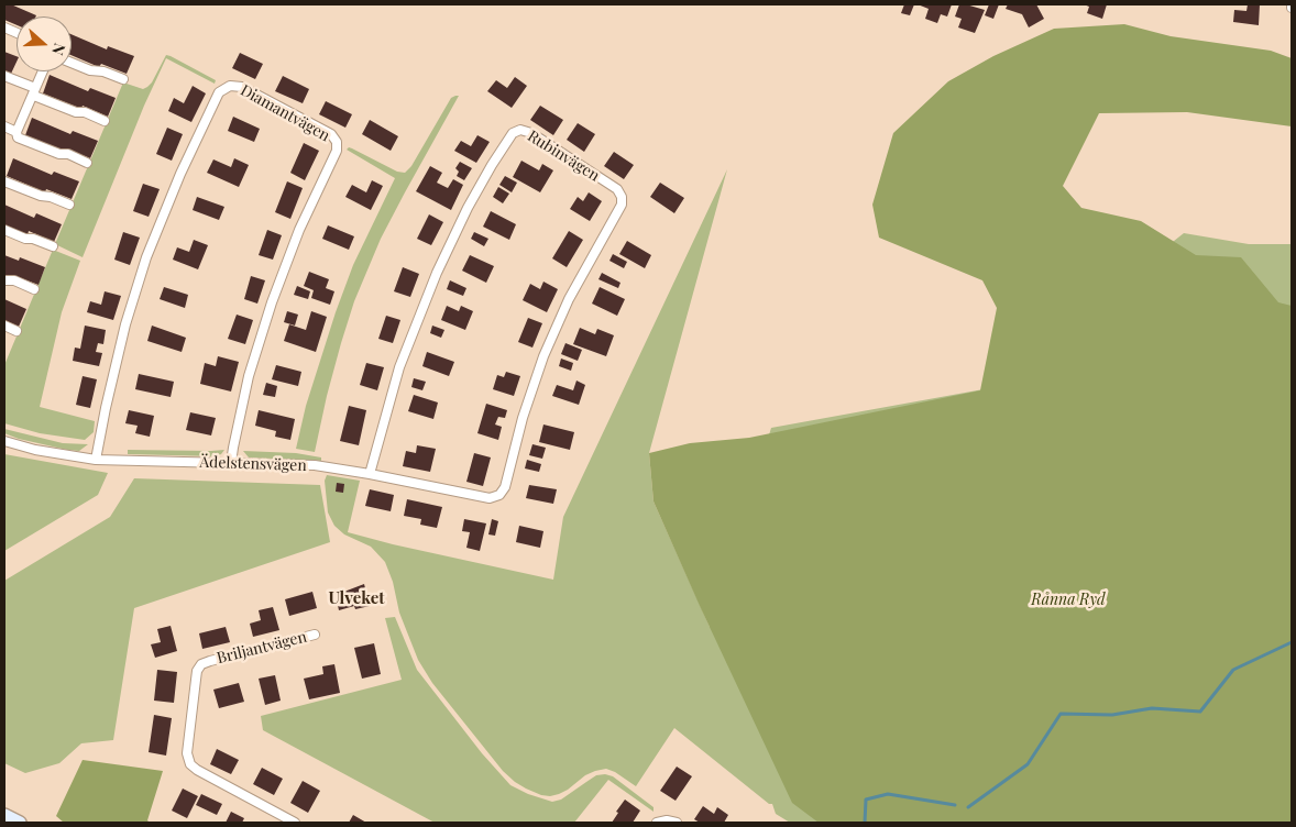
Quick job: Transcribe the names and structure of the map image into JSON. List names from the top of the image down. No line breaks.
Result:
{"streets":{"street":["Diamantvägen","Rubinvägen","Ädelstensvägen","Briljantvägen"]},"crossings":[["Diamantvägen","Ädelstensvägen"],["Rubinvägen","Ädelstensvägen"]],"districts":["Ulveket"],"parks":["Rånna Ryd"],"north":"right"}
